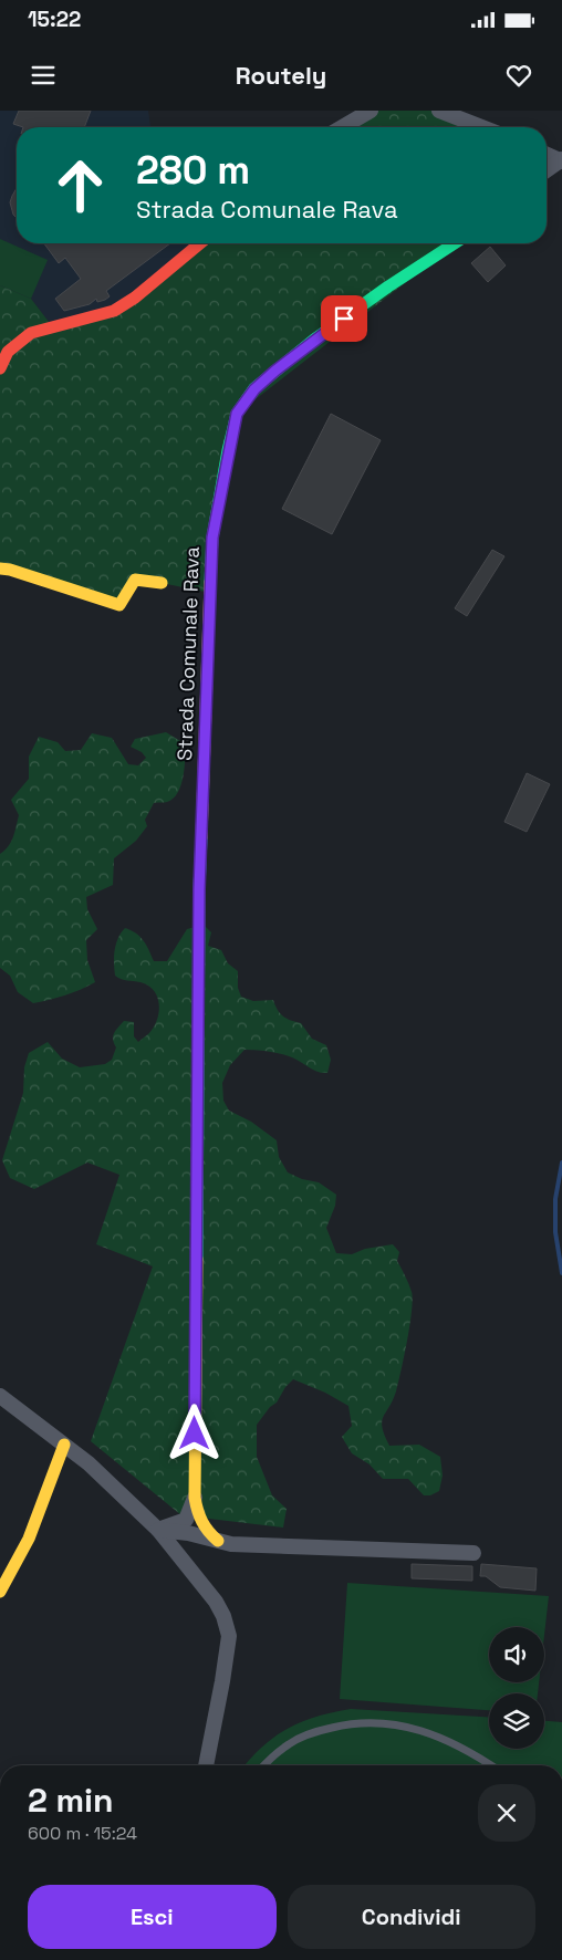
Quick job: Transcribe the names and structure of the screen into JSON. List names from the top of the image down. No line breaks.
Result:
{"streets":{"street":["Strada Comunale Rava"]},"page":{"status":"15:22","header":"Routely","turn":["280 m","Strada Comunale Rava"],"heading":["2 min","600 m · 15:24"],"buttons":["Esci","Condividi"]}}
